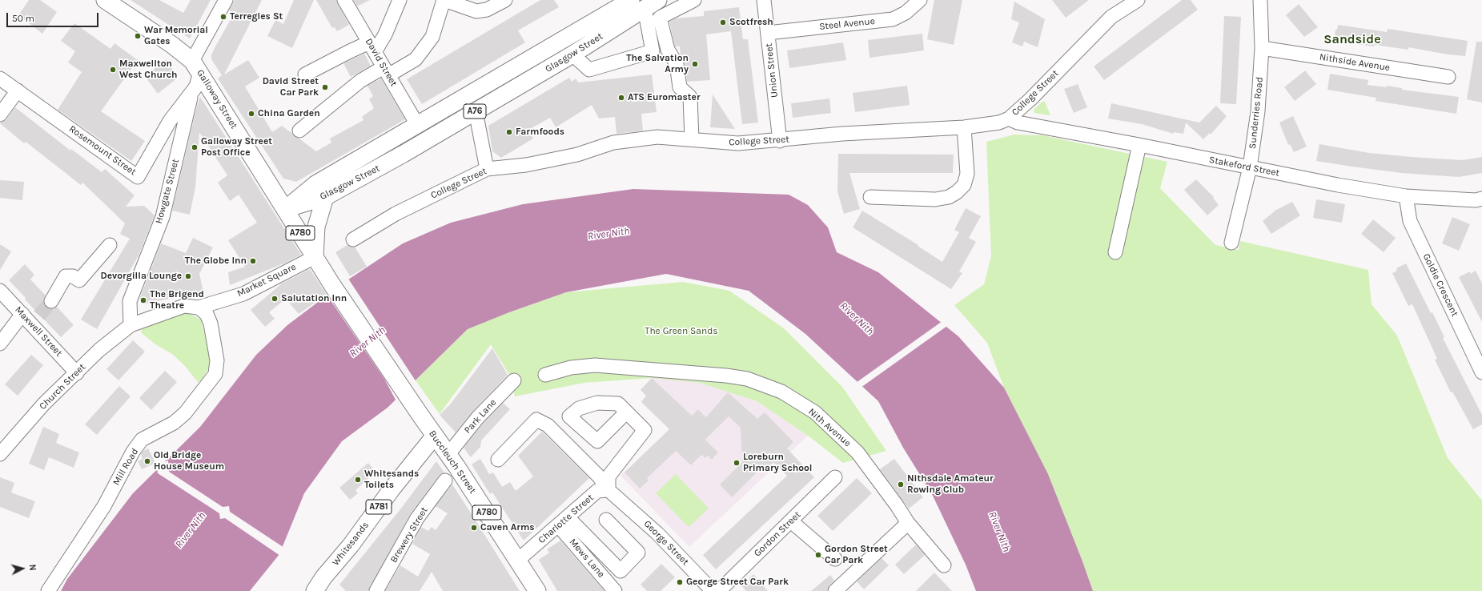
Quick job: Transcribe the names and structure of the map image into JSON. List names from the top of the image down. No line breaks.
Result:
{"streets":{"main road":["Glasgow Street","Galloway Street","A76","A780","Buccleuch Street","A781","Whitesands"],"street":["Steel Avenue","David Street","Nithside Avenue","Union Street","College Street","Sunderries Road","Rosemount Street","Stakeford Street","Howgate Street","Market Square","Goldie Crescent","Maxwell Street","Church Street","Park Lane","Nith Avenue","Mill Road","Charlotte Street","Gordon Street","Brewery Street","George Street","Mews Lane"]},"crossings":[["Steel Avenue","Union Street"],["Glasgow Street","David Street"],["Glasgow Street","Galloway Street"],["Nithside Avenue","Sunderries Road"],["Union Street","College Street"],["College Street","Stakeford Street"],["Galloway Street","Rosemount Street"],["Galloway Street","A780"],["Galloway Street","Market Square"],["Galloway Street","Buccleuch Street"],["Sunderries Road","Stakeford Street"],["Rosemount Street","Howgate Street"],["Rosemount Street","A780"],["Stakeford Street","Goldie Crescent"],["Howgate Street","Church Street"],["Market Square","Church Street"],["Market Square","Mill Road"],["Maxwell Street","Church Street"],["Church Street","Mill Road"],["Park Lane","Buccleuch Street"],["Buccleuch Street","Charlotte Street"],["Buccleuch Street","Whitesands"],["Charlotte Street","George Street"],["Charlotte Street","Mews Lane"]],"districts":["Sandside"],"water":["River Nith"],"parks":["The Green Sands"],"places":["Terregles St","Scotfresh","War Memorial Gates","The Salvation Army","Maxwellton West Church","David Street Car Park","ATS Euromaster","China Garden","Farmfoods","Galloway Street Post Office","The Globe Inn","Devorgilla Lounge","Salutation Inn","The Brigend Theatre","Old Bridge House Museum","Loreburn Primary School","Whitesands Toilets","Nithsdale Amateur Rowing Club","Caven Arms","Gordon Street Car Park","George Street Car Park"],"scale_bar":"50 m","north":"right"}
